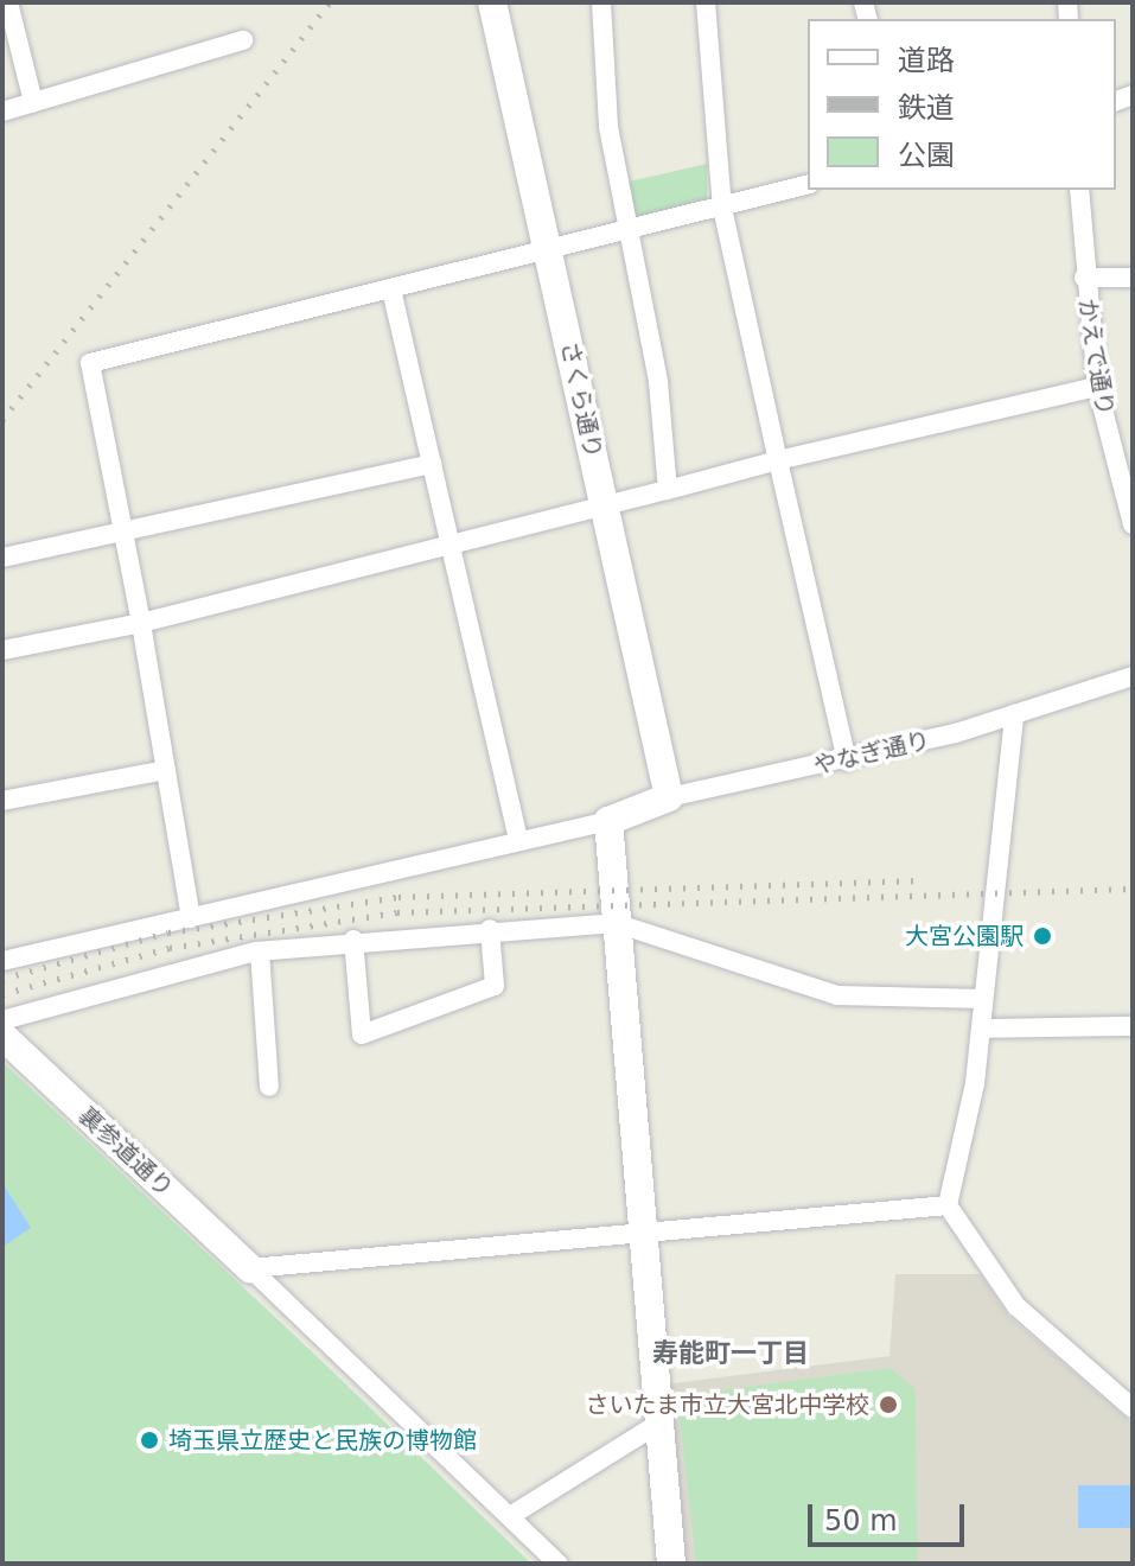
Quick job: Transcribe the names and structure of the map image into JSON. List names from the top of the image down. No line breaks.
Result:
{"streets":{"street":["かえで通り","さくら通り","やなぎ通り","裏参道通り"]},"crossings":[["さくら通り","やなぎ通り"]],"districts":["寿能町一丁目"],"places":["大宮公園駅","さいたま市立大宮北中学校","埼玉県立歴史と民族の博物館"],"legend":["道路","鉄道","公園"],"scale_bar":"50 m"}
